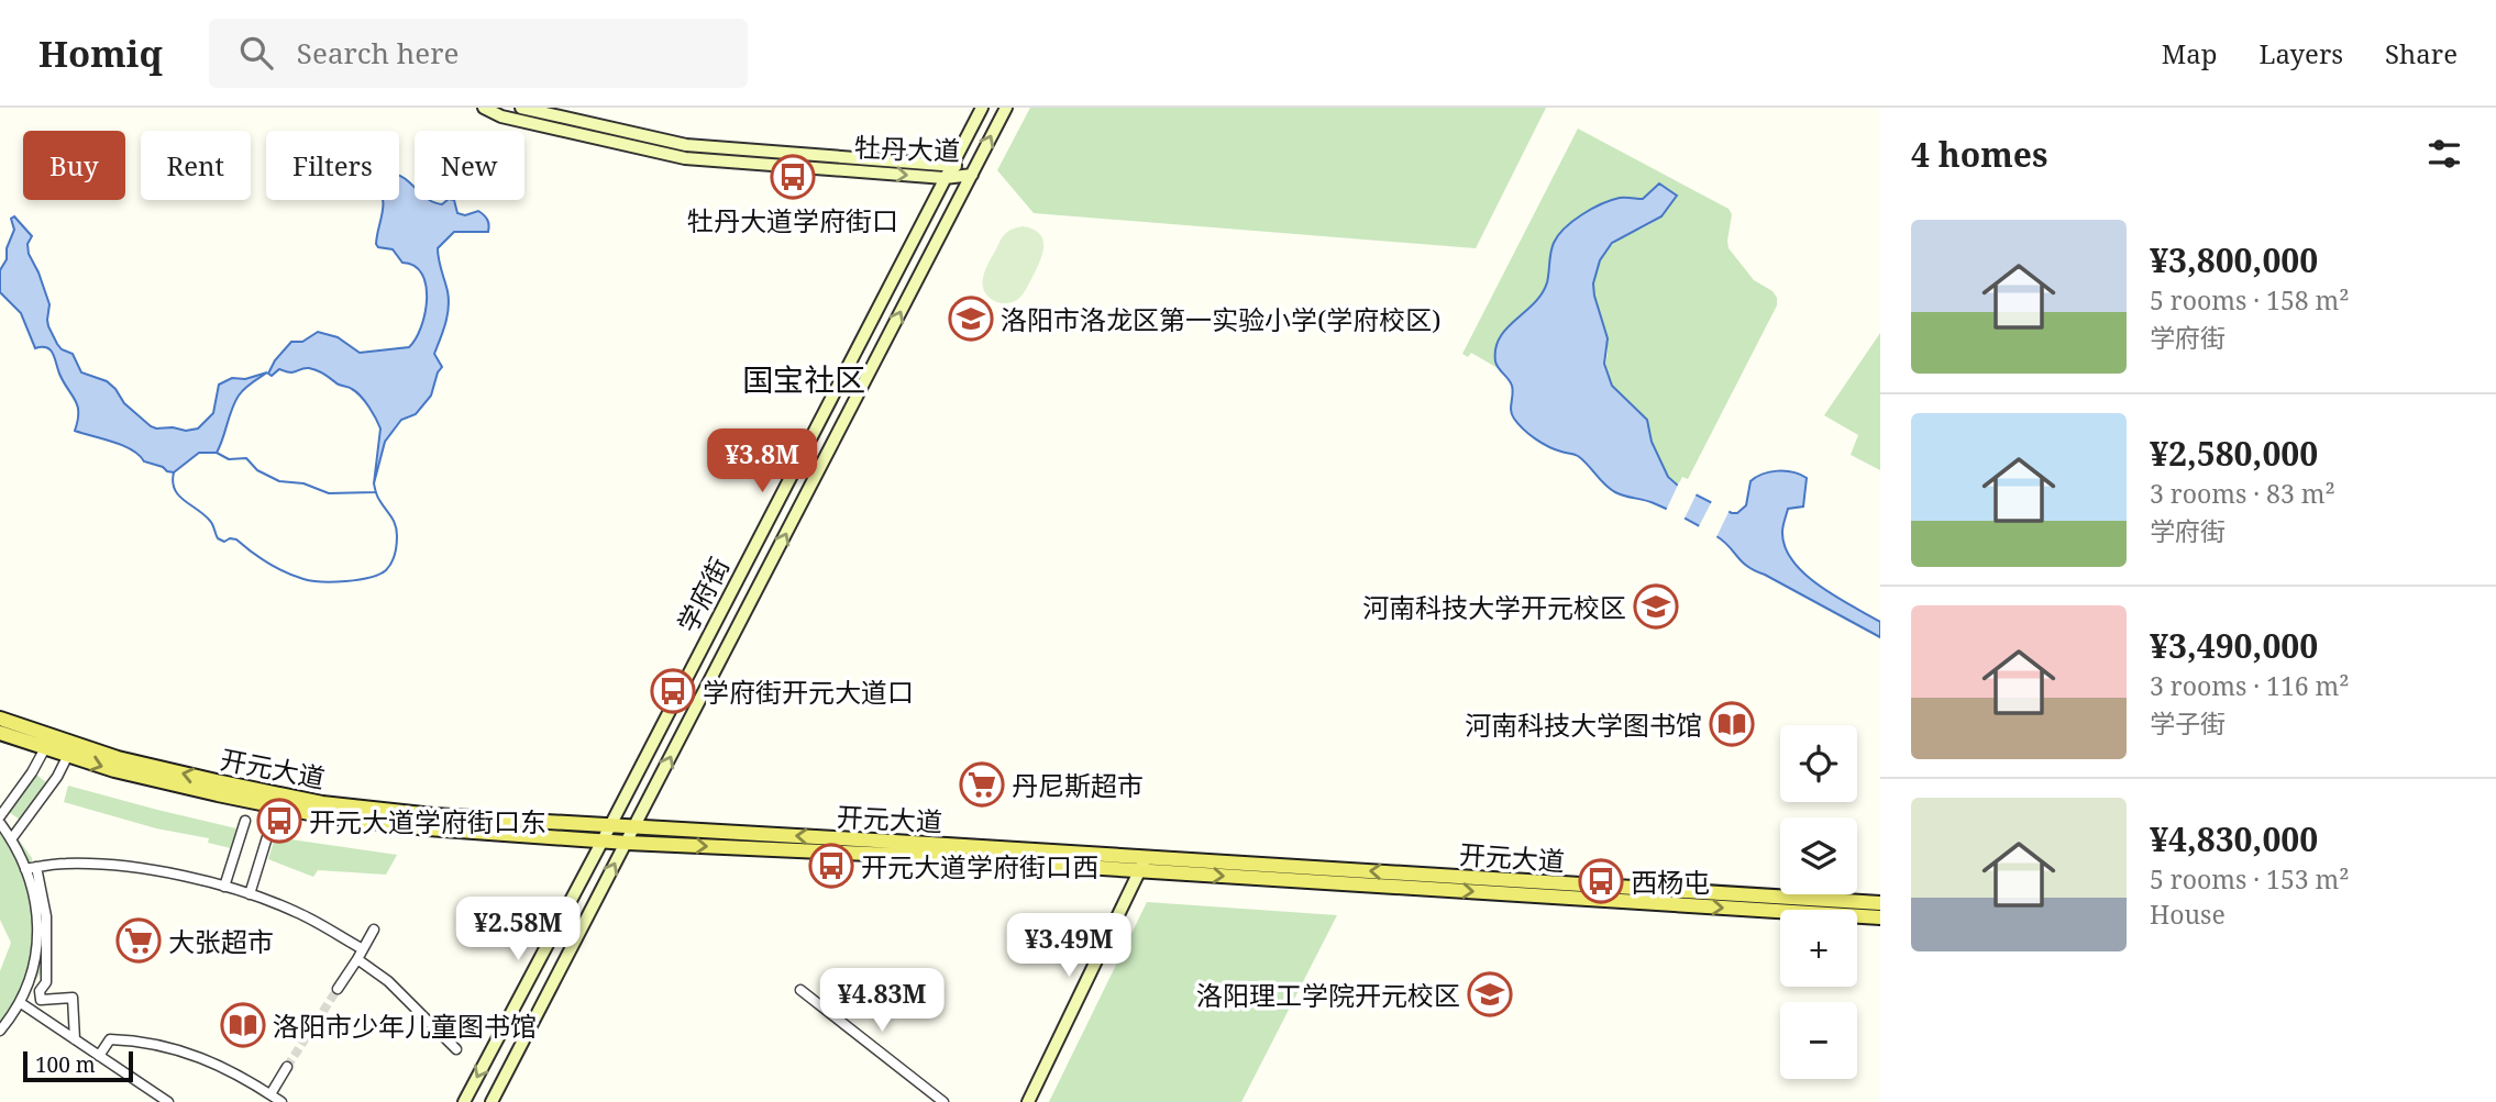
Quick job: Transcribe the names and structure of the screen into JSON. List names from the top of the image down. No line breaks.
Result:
{"streets":{"main road":["牡丹大道","学府街","开元大道"]},"crossings":[["牡丹大道","学府街"],["学府街","开元大道"]],"districts":["国宝社区"],"places":{"bus stop":["牡丹大道学府街口","学府街开元大道口","开元大道学府街口东","开元大道学府街口西","西杨屯"],"school or university":["洛阳市洛龙区第一实验小学(学府校区)","河南科技大学开元校区","洛阳理工学院开元校区"],"library":["河南科技大学图书馆","洛阳市少年儿童图书馆"],"supermarket":["丹尼斯超市","大张超市"]},"scale_bar":"100 m","page":{"header":"Homiq","search":"Search here","nav":["Map","Layers","Share"],"heading":"4 homes","chip":["Buy","Rent","Filters","New"],"list":[{"name":"¥3,800,000","note":"5 rooms · 158 m² · 学府街"},{"name":"¥2,580,000","note":"3 rooms · 83 m² · 学府街"},{"name":"¥3,490,000","note":"3 rooms · 116 m² · 学子街"},{"name":"¥4,830,000","note":"5 rooms · 153 m² · House"}],"price":["¥3.8M","¥2.58M","¥3.49M","¥4.83M"],"map_buttons":["+","−"],"scale":"100 m"}}
